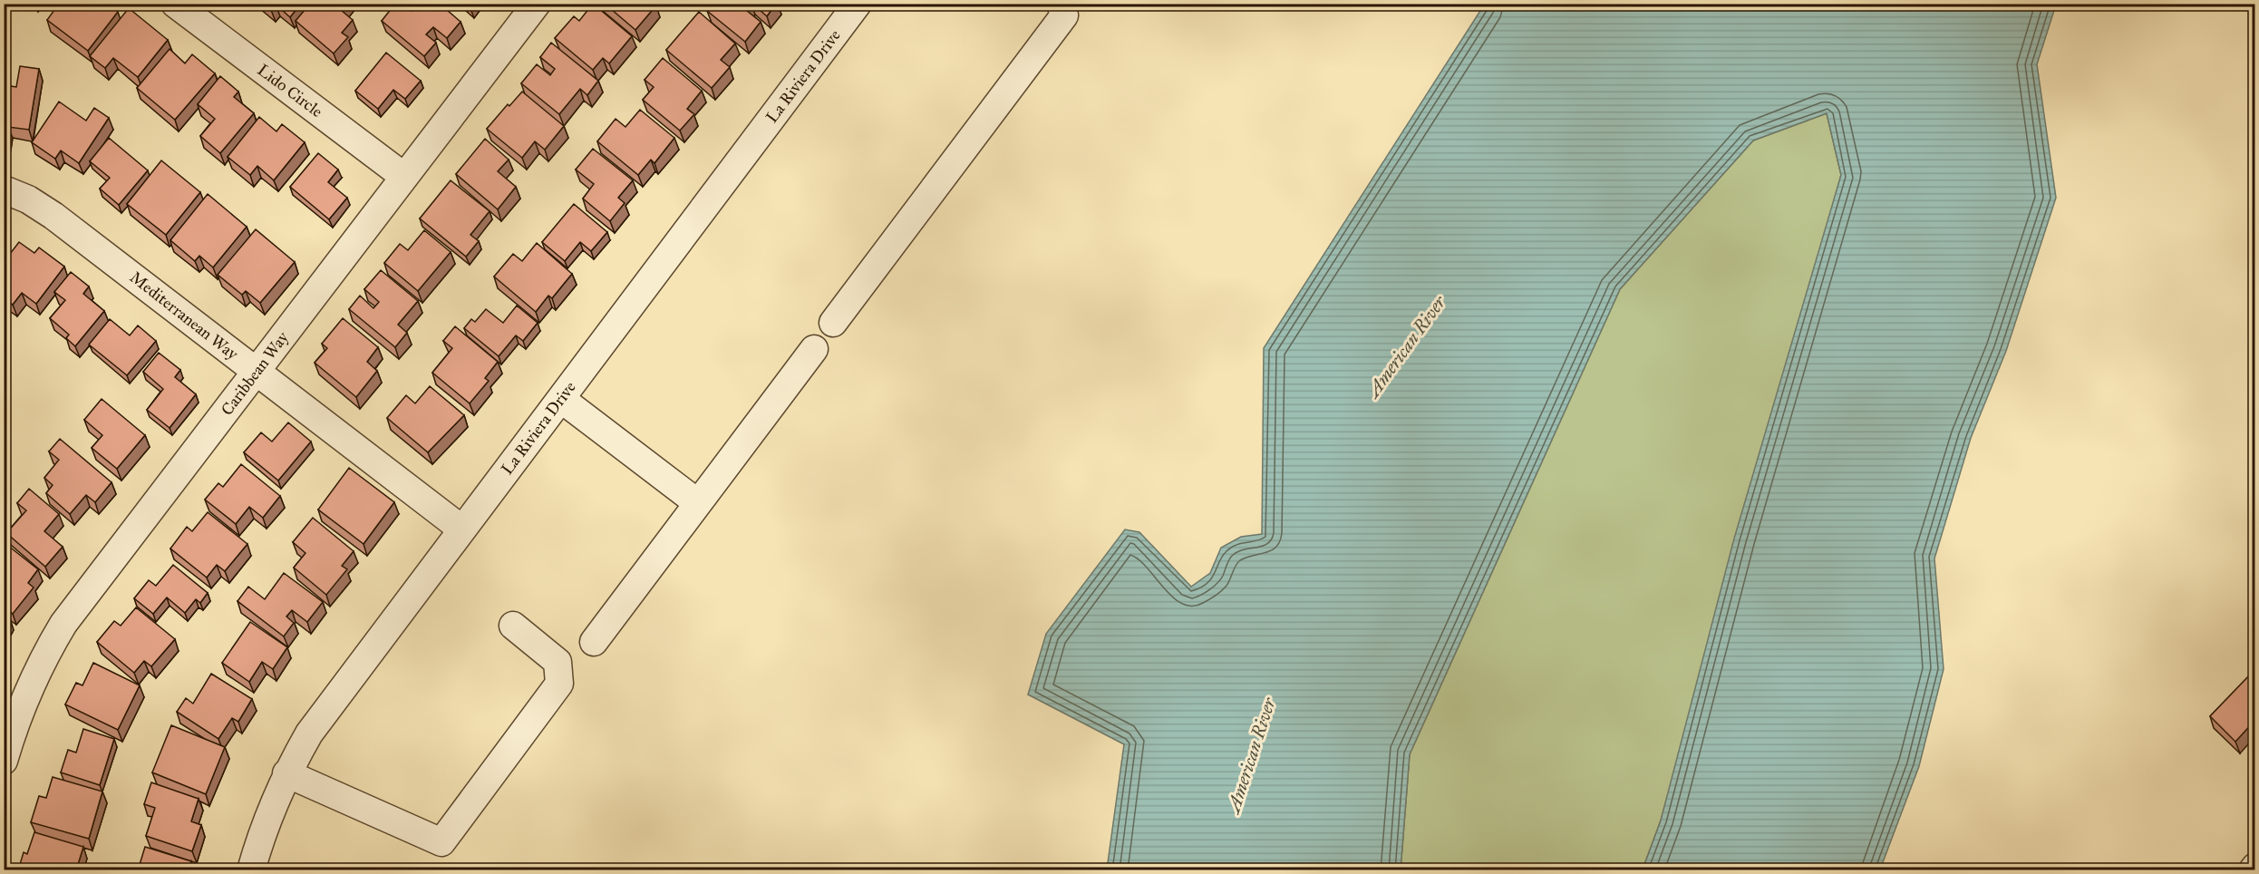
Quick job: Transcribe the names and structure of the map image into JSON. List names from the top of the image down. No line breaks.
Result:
{"streets":{"street":["La Riviera Drive","Lido Circle","Mediterranean Way","Caribbean Way"]},"crossings":[["La Riviera Drive","Mediterranean Way"],["Lido Circle","Caribbean Way"],["Mediterranean Way","Caribbean Way"]],"water":["American River"]}
